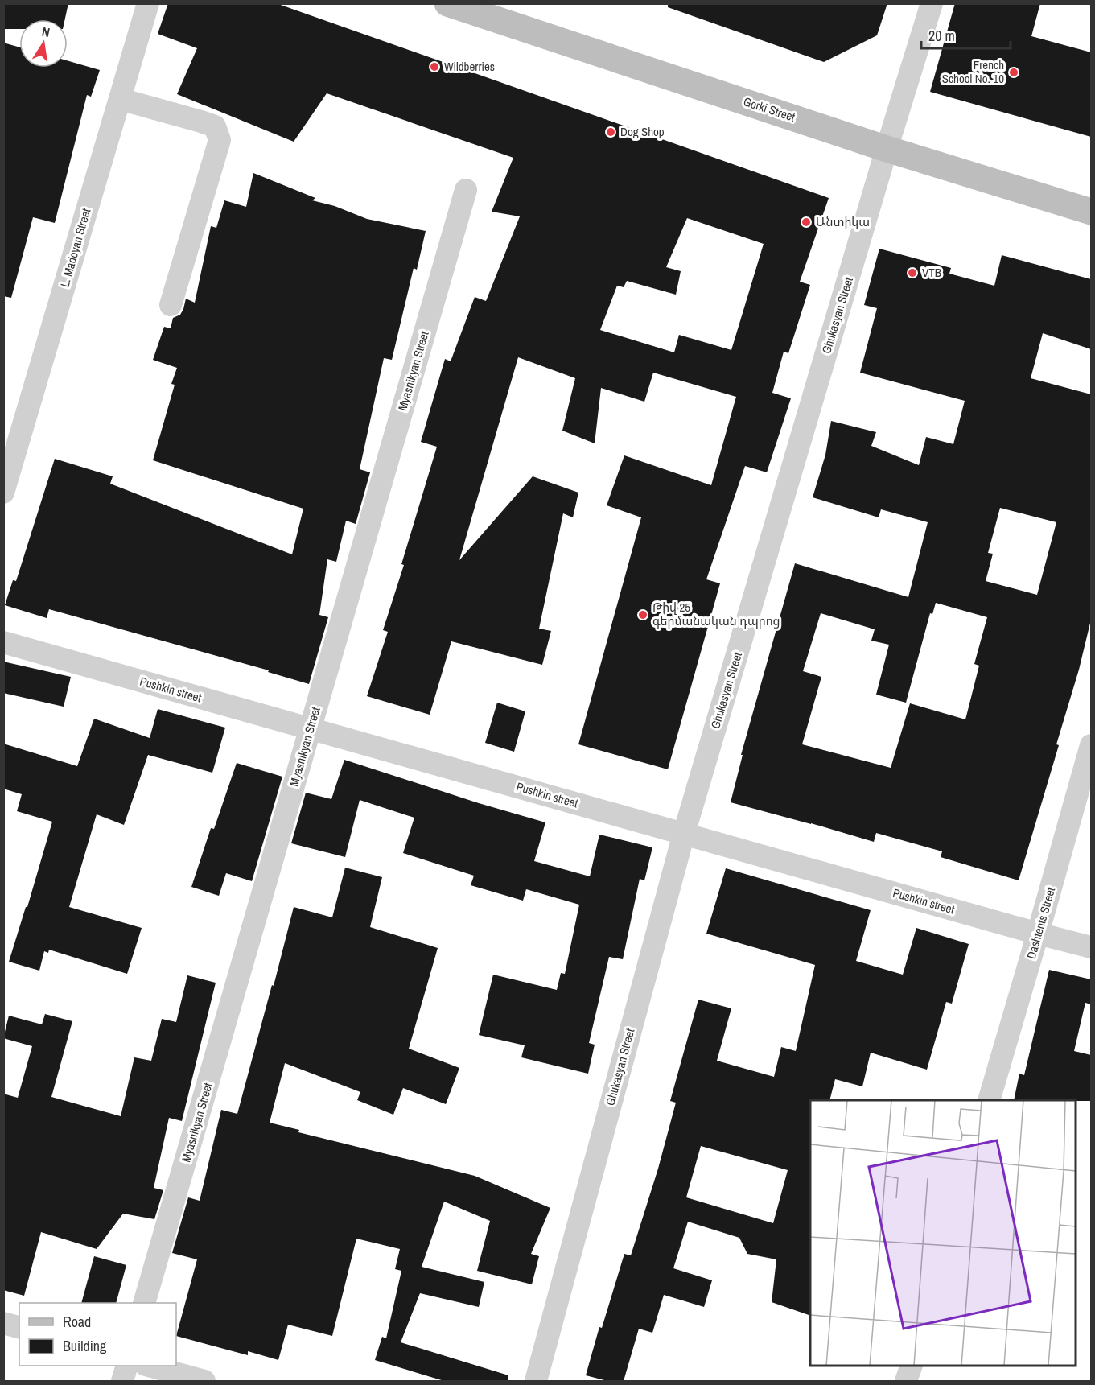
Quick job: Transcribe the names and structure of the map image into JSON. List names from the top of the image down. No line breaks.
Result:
{"streets":{"main road":["Gorki Street"],"street":["L. Madoyan Street","Ghukasyan Street","Myasnikyan Street","Pushkin street","Dashtents Street"]},"crossings":[["Gorki Street","Ghukasyan Street"],["Ghukasyan Street","Pushkin street"],["Myasnikyan Street","Pushkin street"],["Pushkin street","Dashtents Street"]],"places":["Wildberries","French School No. 10","Dog Shop","Անտիկա","VTB","Թիվ 25 գերմանական դպրոց"],"legend":["Road","Building"],"scale_bar":"20 m","north":"top"}
